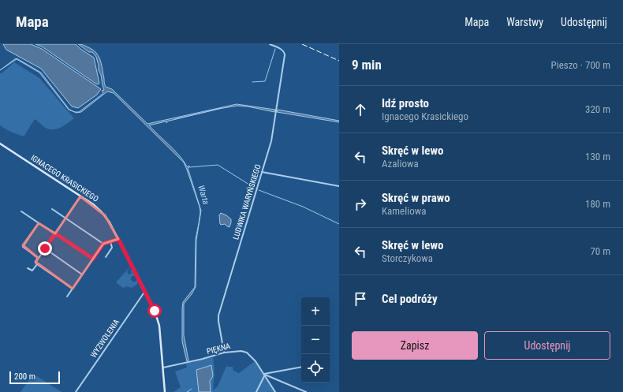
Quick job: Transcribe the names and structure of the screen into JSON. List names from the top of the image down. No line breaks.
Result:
{"streets":{"street":["IGNACEGO KRASICKIEGO","LUDWIKA WARYŃSKIEGO","WYZWOLENIA","PIĘKNA"]},"crossings":[["IGNACEGO KRASICKIEGO","WYZWOLENIA"],["IGNACEGO KRASICKIEGO","PIĘKNA"],["LUDWIKA WARYŃSKIEGO","PIĘKNA"]],"water":["Warta"],"scale_bar":"200 m","page":{"header":"Mapa","nav":["Mapa","Warstwy","Udostępnij"],"heading":["9 min","Pieszo · 700 m"],"list":[["Idź prosto","Ignacego Krasickiego","320 m"],["Skręć w lewo","Azaliowa","130 m"],["Skręć w prawo","Kameliowa","180 m"],["Skręć w lewo","Storczykowa","70 m"],"Cel podróży"],"map_buttons":["+","−"],"buttons":["Zapisz","Udostępnij"],"scale":"200 m"}}
